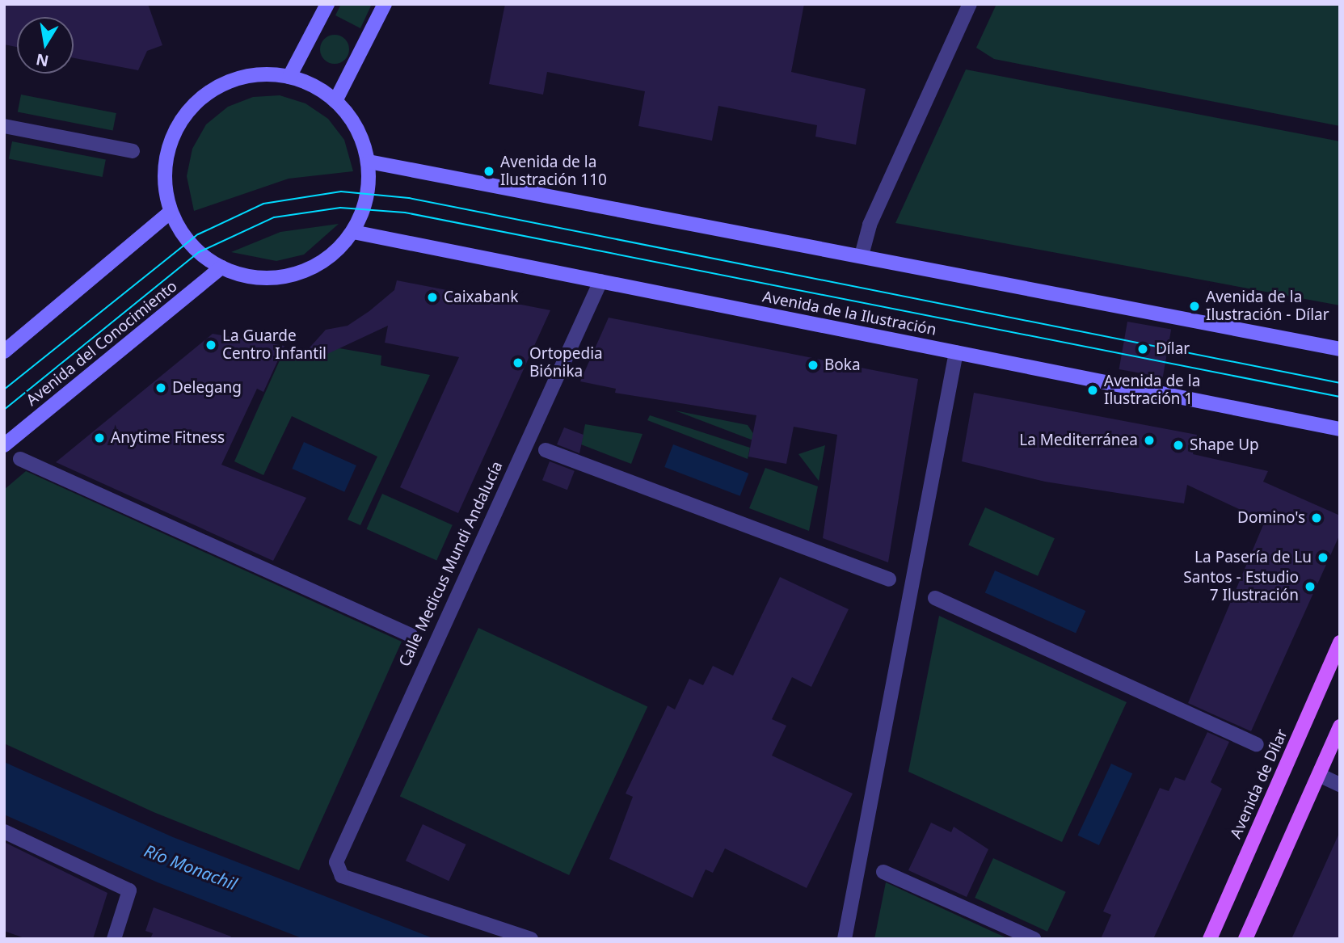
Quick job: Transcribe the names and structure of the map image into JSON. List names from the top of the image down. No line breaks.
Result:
{"streets":{"main road":["Avenida de la Ilustración","Avenida del Conocimiento","Avenida de Dílar"],"street":["Calle Medicus Mundi Andalucía"]},"crossings":[["Avenida de la Ilustración","Calle Medicus Mundi Andalucía"]],"water":["Río Monachil"],"places":["Avenida de la Ilustración 110","Caixabank","Avenida de la Ilustración - Dílar","La Guarde Centro Infantil","Dílar","Ortopedia Biónika","Boka","Delegang","Avenida de la Ilustración 1","Anytime Fitness","La Mediterránea","Shape Up","Domino's","La Pasería de Lu","Santos - Estudio 7 Ilustración"],"north":"bottom"}
